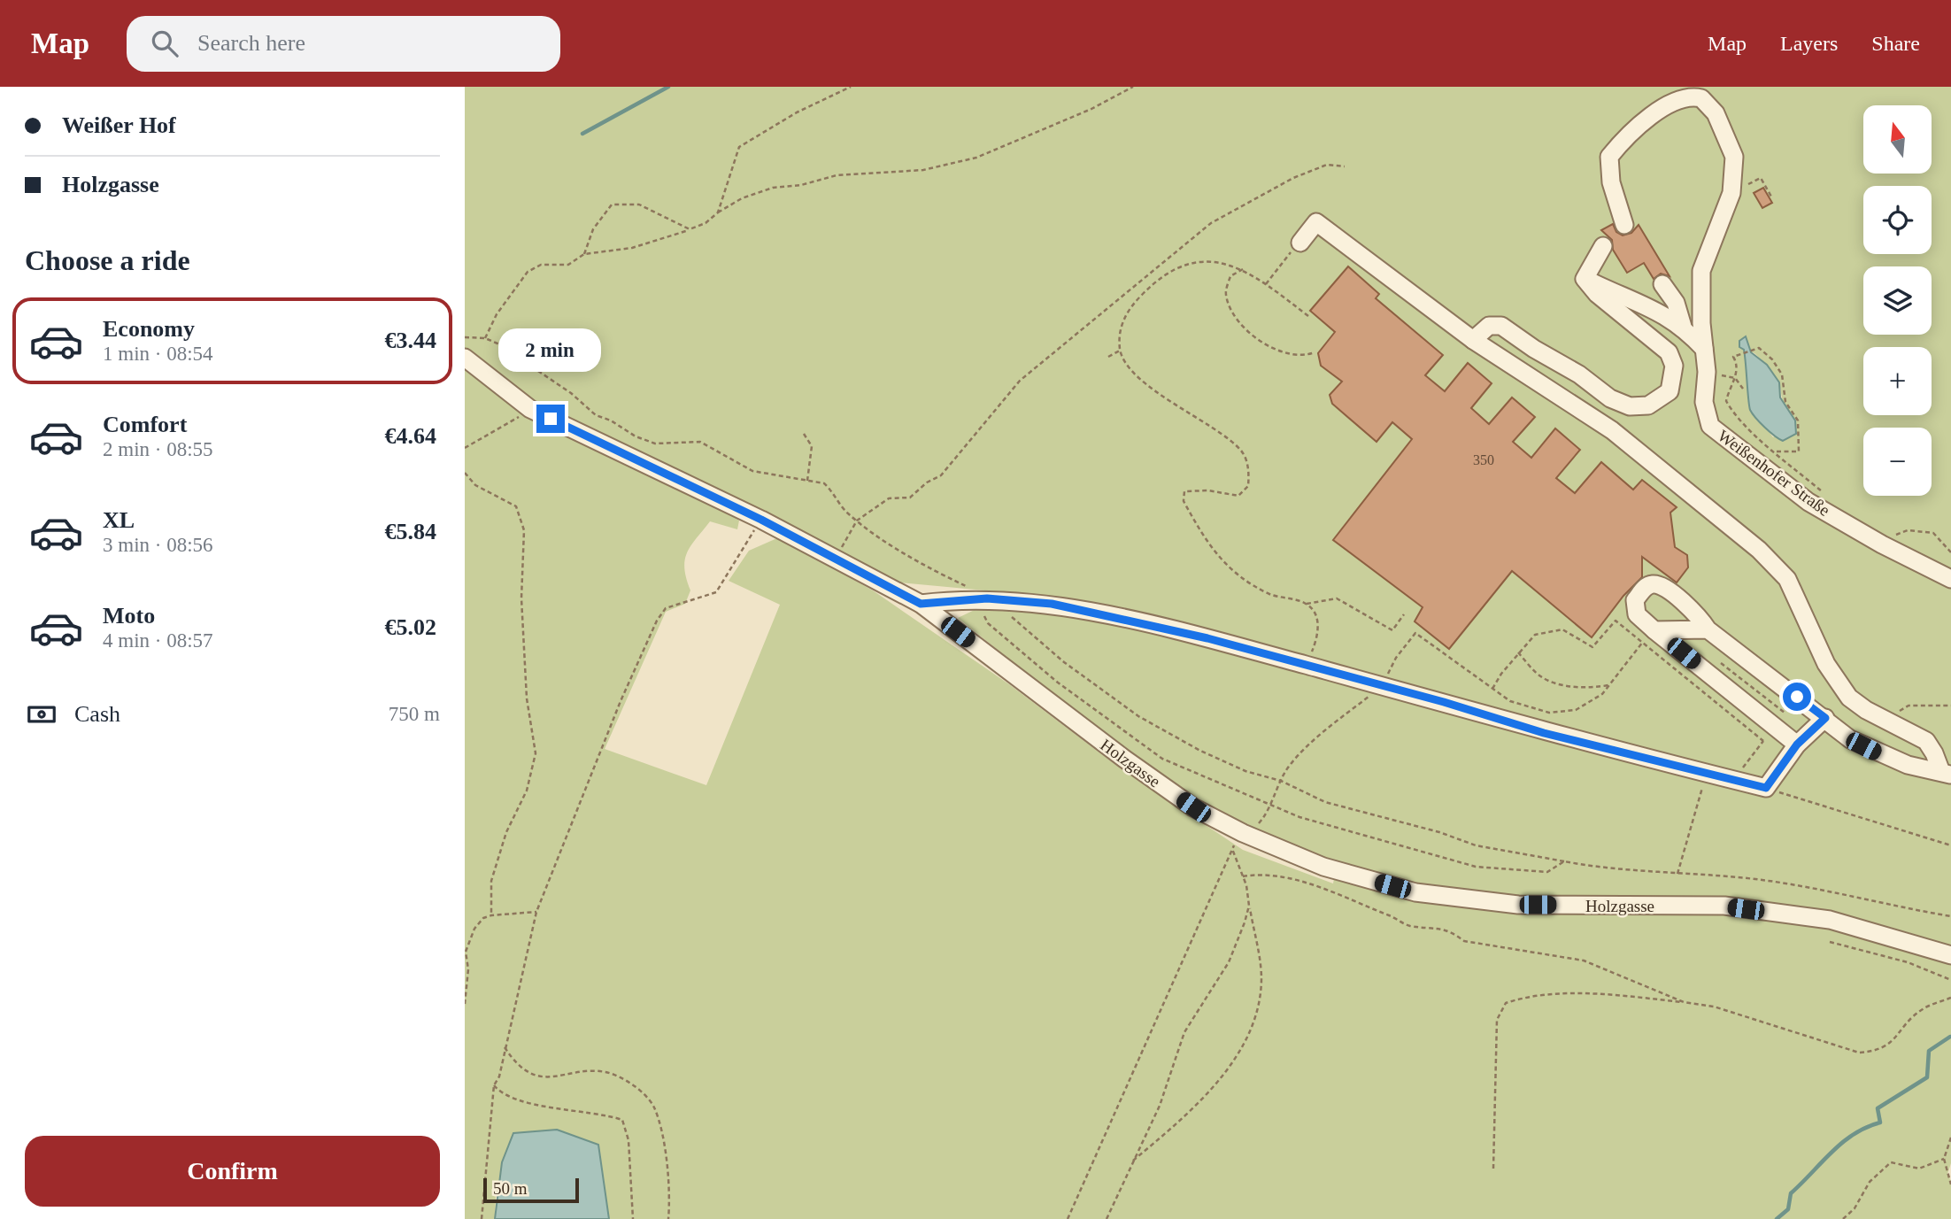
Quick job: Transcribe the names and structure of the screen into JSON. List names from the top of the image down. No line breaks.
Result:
{"streets":{"street":["Weißenhofer Straße","Holzgasse"]},"house_numbers":["350"],"scale_bar":"50 m","north":"top","page":{"header":"Map","search":"Search here","nav":["Map","Layers","Share"],"banner":["Weißer Hof","Holzgasse"],"map_buttons":["+","−"],"heading":"Choose a ride","list":[{"name":"Economy","note":"1 min · 08:54","value":"€3.44"},{"name":"Comfort","note":"2 min · 08:55","value":"€4.64"},{"name":"XL","note":"3 min · 08:56","value":"€5.84"},{"name":"Moto","note":"4 min · 08:57","value":"€5.02"}],"bubble":"2 min","pay":["Cash","750 m"],"buttons":"Confirm","scale":"50 m"}}
